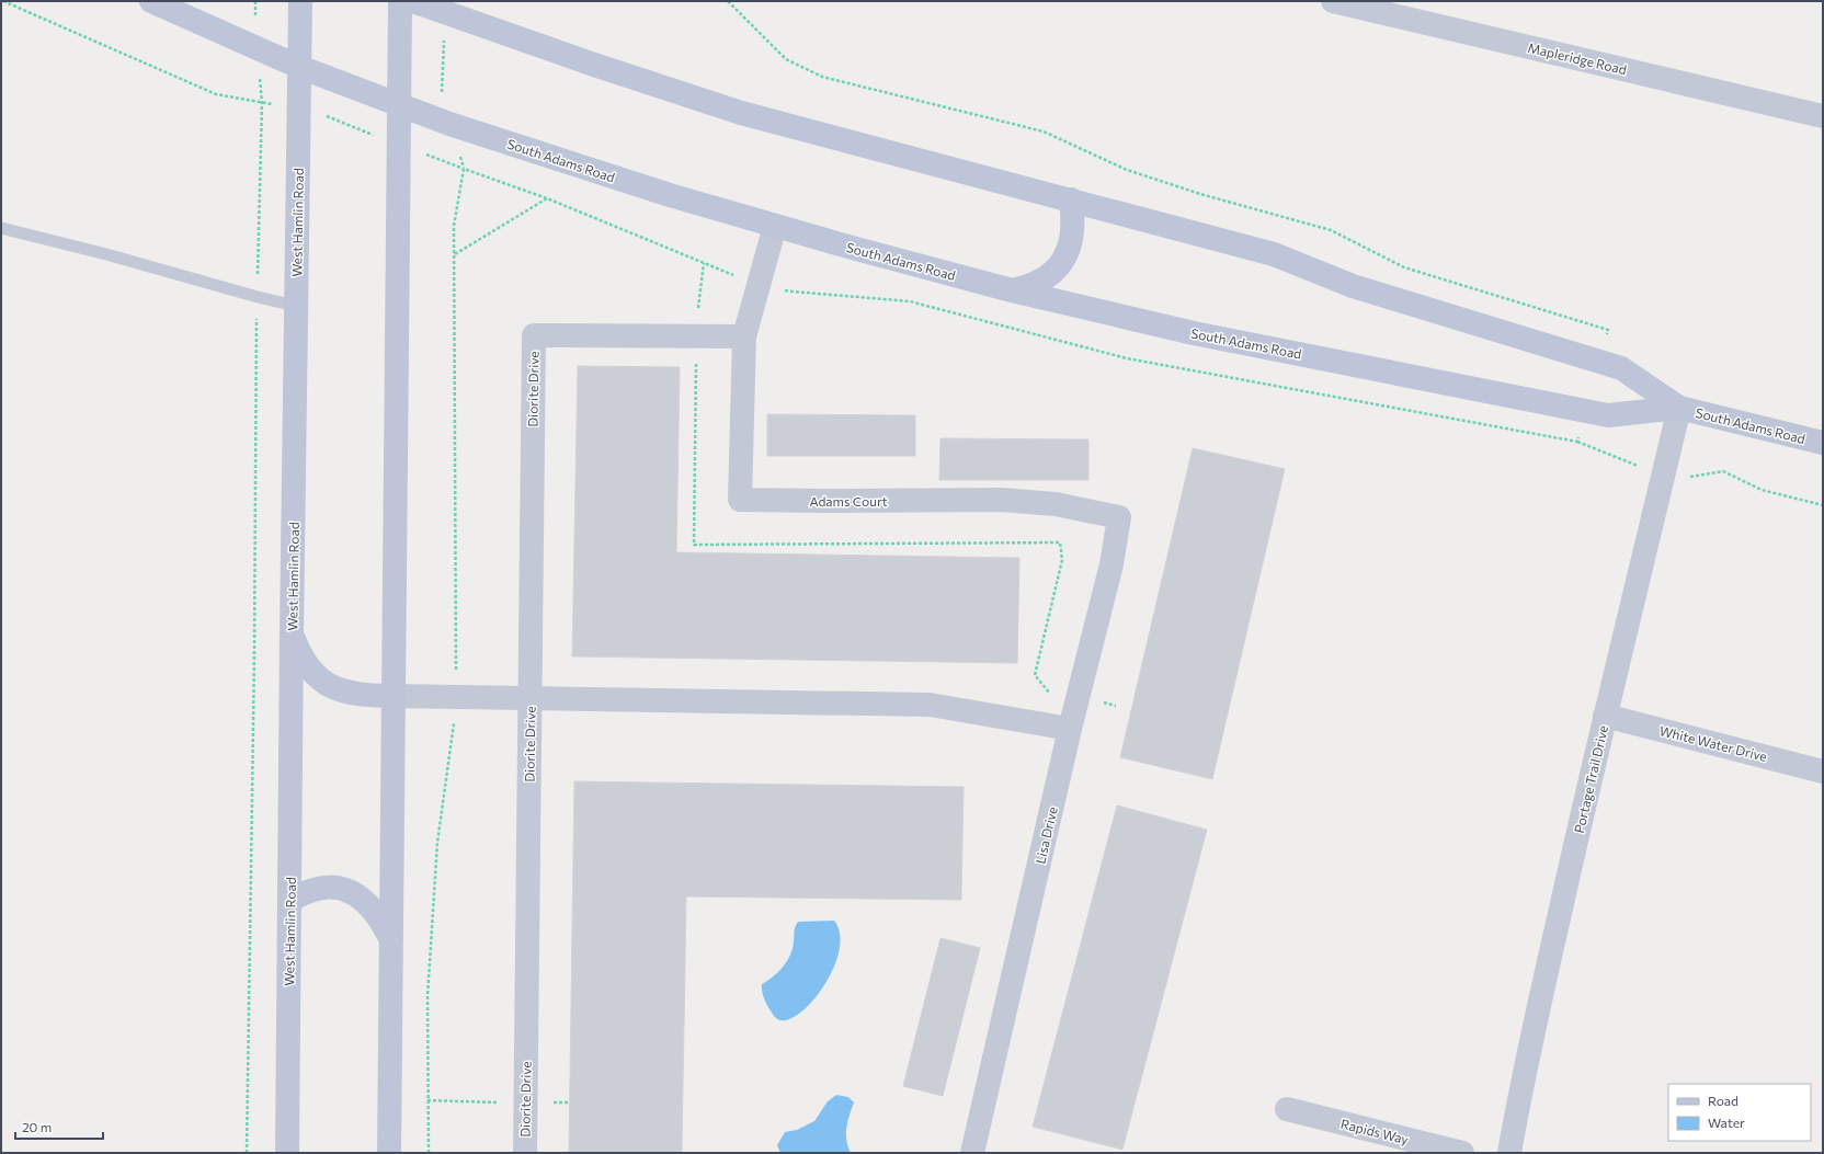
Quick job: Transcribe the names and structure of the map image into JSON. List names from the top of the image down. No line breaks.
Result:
{"streets":{"main road":["South Adams Road","West Hamlin Road"],"street":["Mapleridge Road","Diorite Drive","Adams Court","White Water Drive","Portage Trail Drive","Lisa Drive","Rapids Way"]},"crossings":[["South Adams Road","West Hamlin Road"],["South Adams Road","Adams Court"],["South Adams Road","Portage Trail Drive"],["Diorite Drive","Adams Court"],["Adams Court","Lisa Drive"],["White Water Drive","Portage Trail Drive"]],"legend":["Road","Water"],"scale_bar":"20 m"}
